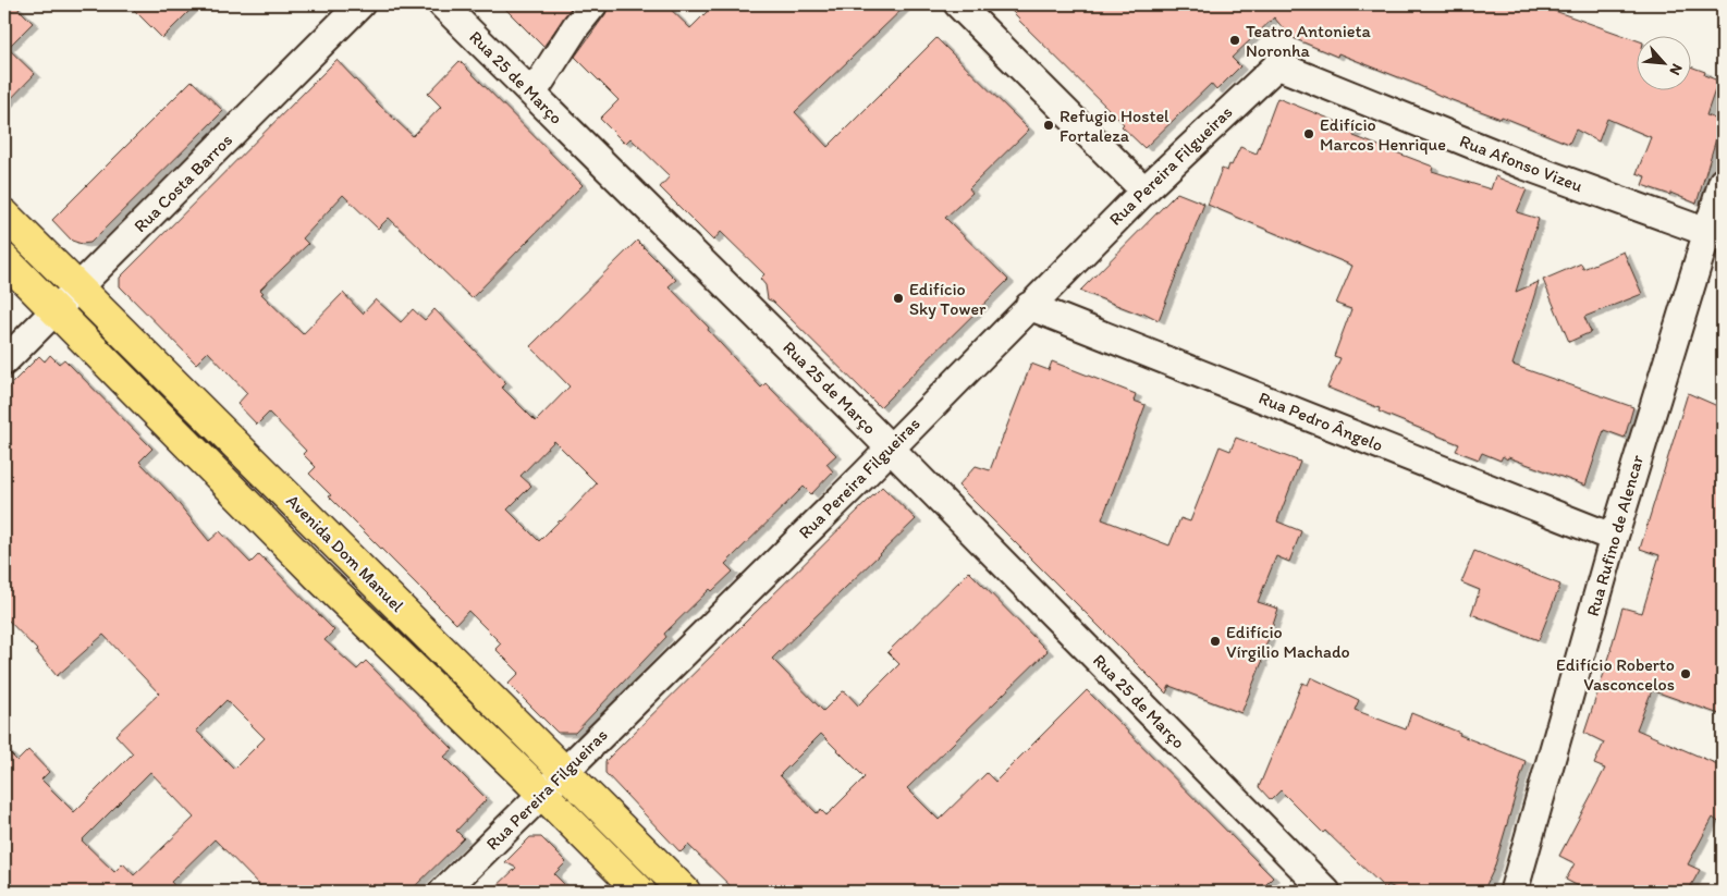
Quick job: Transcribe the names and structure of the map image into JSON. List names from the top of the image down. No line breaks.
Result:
{"streets":{"main road":["Avenida Dom Manuel"],"street":["Rua 25 de Março","Rua Afonso Vizeu","Rua Pereira Filgueiras","Rua Costa Barros","Rua Pedro Ângelo","Rua Rufino de Alencar"]},"crossings":[["Rua 25 de Março","Rua Pereira Filgueiras"],["Rua Afonso Vizeu","Rua Pereira Filgueiras"],["Rua Afonso Vizeu","Rua Rufino de Alencar"],["Rua Pereira Filgueiras","Rua Pedro Ângelo"],["Rua Pereira Filgueiras","Avenida Dom Manuel"],["Rua Costa Barros","Avenida Dom Manuel"],["Rua Pedro Ângelo","Rua Rufino de Alencar"]],"places":["Teatro Antonieta Noronha","Refugio Hostel Fortaleza","Edifício Marcos Henrique","Edifício Sky Tower","Edifício Vírgilio Machado","Edifício Roberto Vasconcelos"],"north":"bottom right"}
